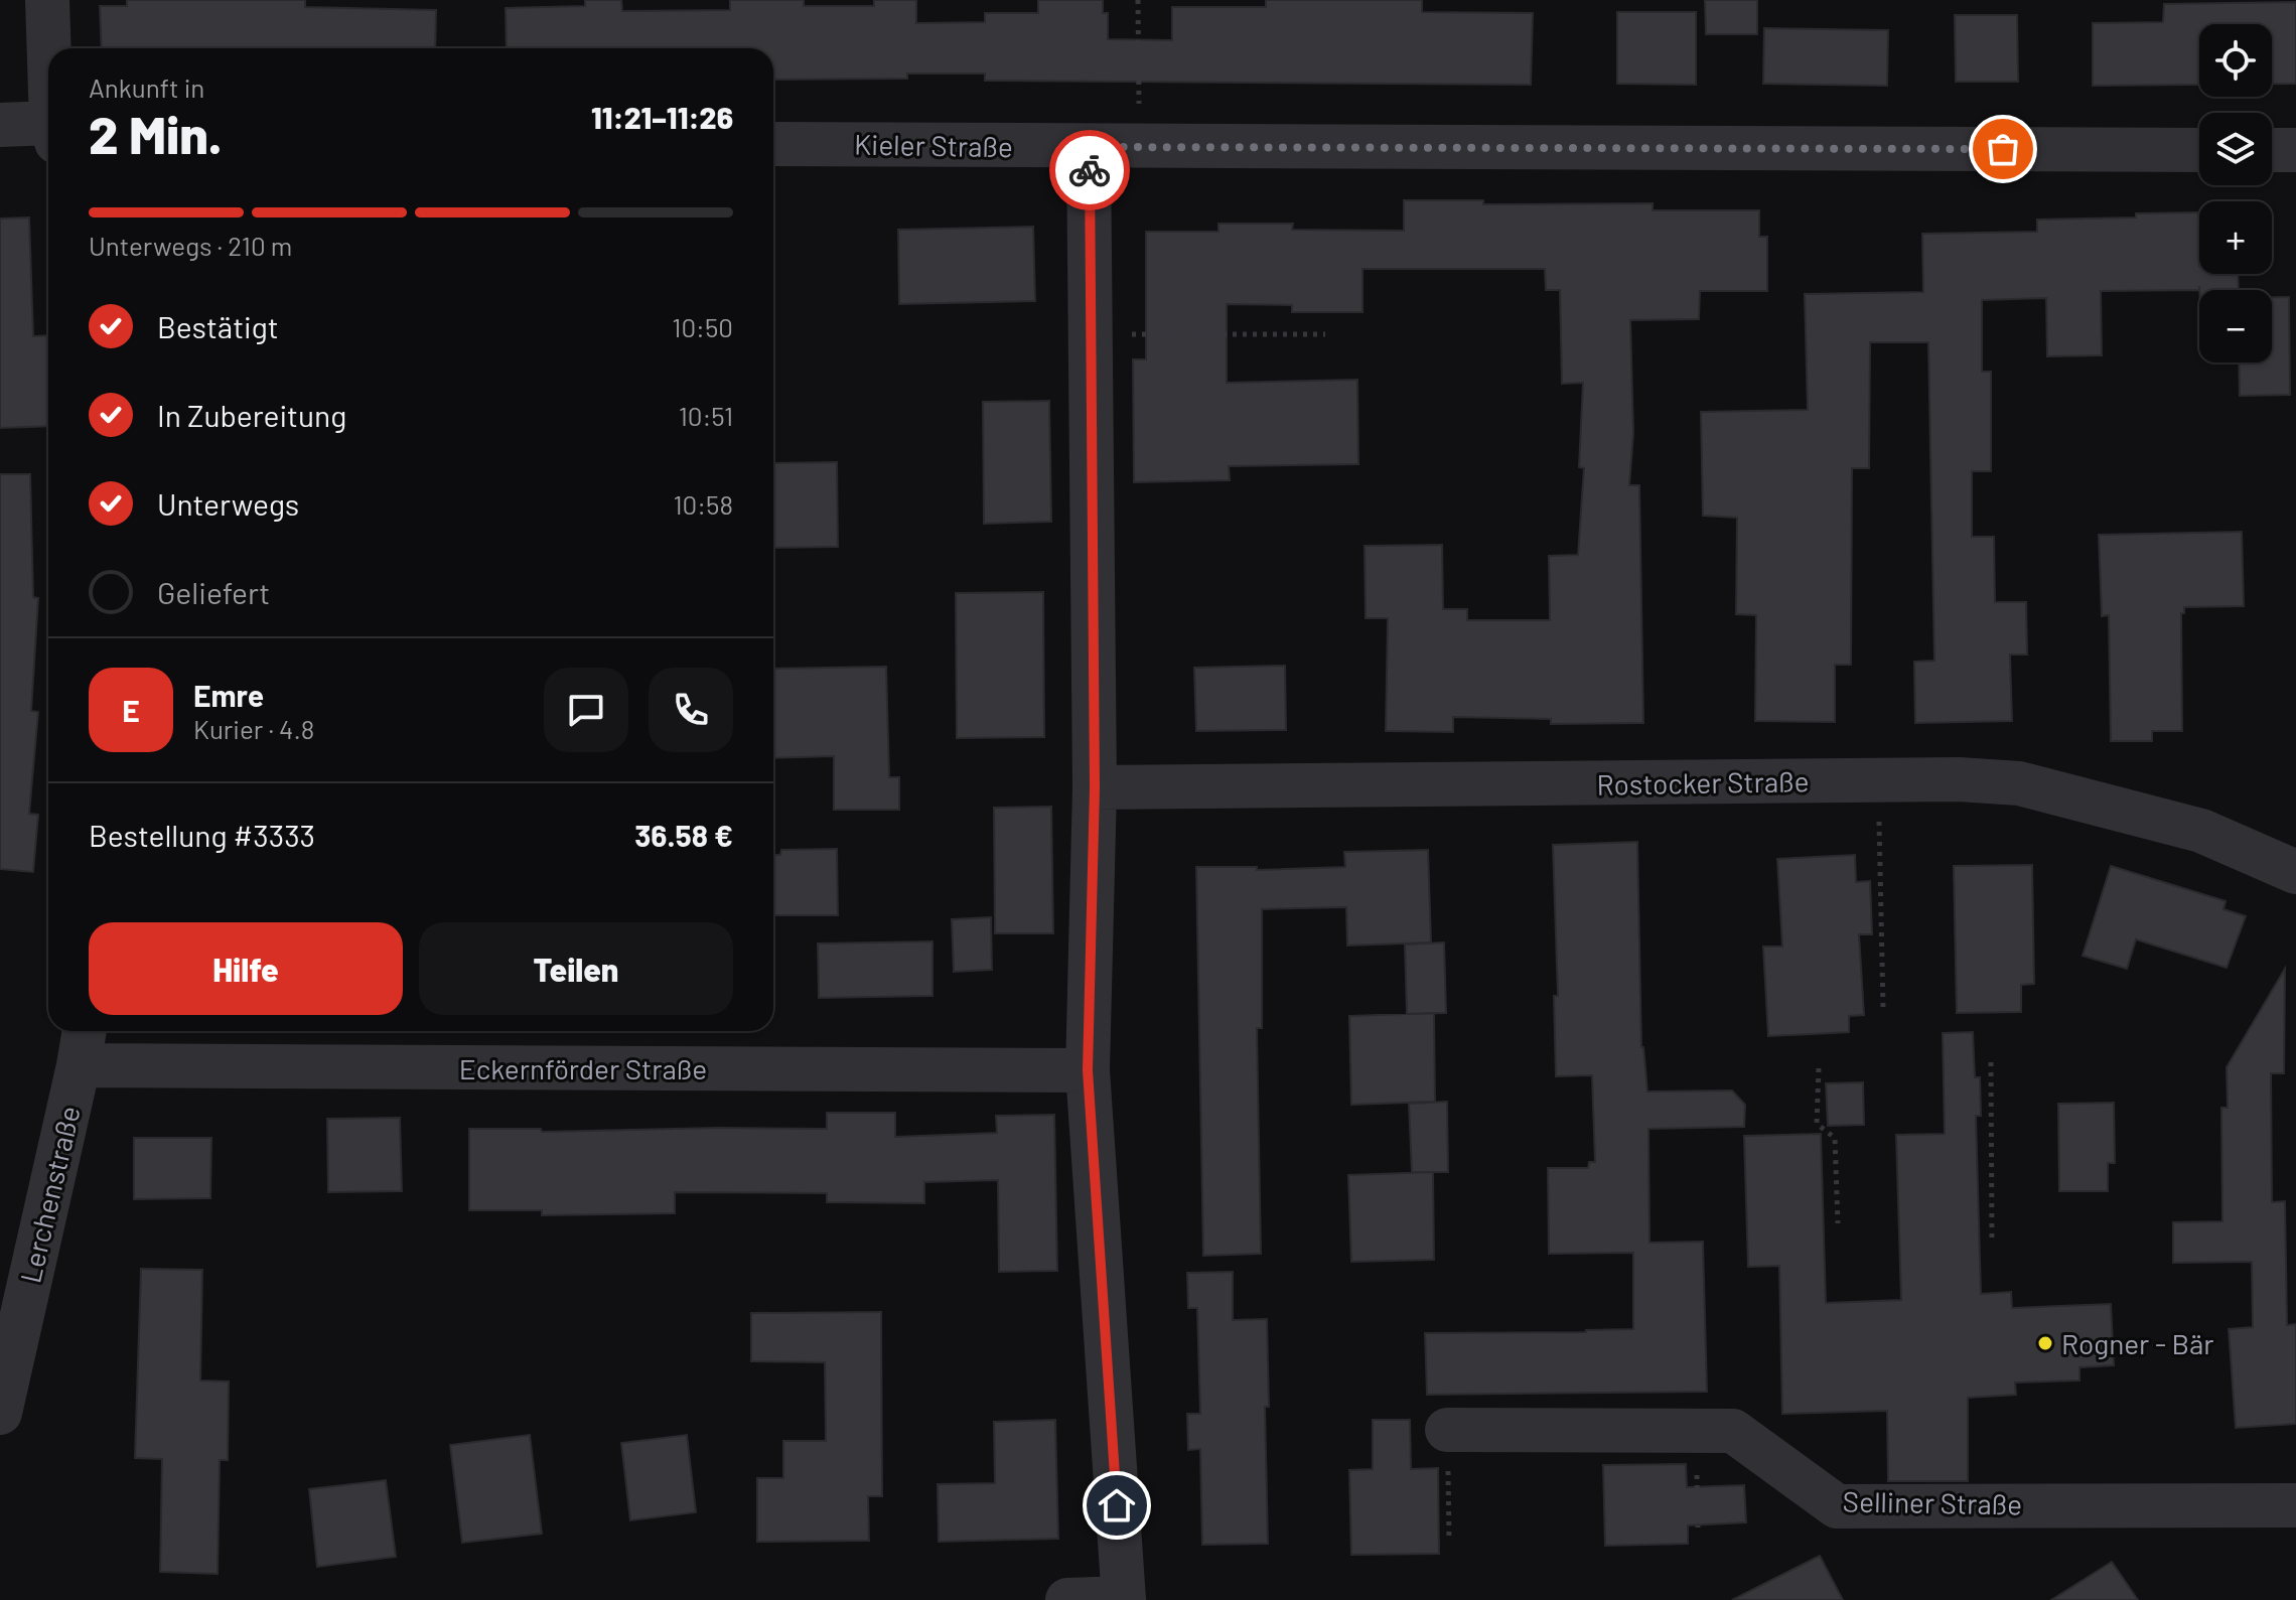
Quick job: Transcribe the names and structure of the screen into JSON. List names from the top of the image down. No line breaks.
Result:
{"streets":{"street":["Kieler Straße","Rostocker Straße","Eckernförder Straße","Lerchenstraße","Selliner Straße"]},"crossings":[["Eckernförder Straße","Lerchenstraße"]],"places":["Rogner - Bär"],"page":{"map_buttons":["+","−"],"heading":["2 Min.","Ankunft in","11:21–11:26"],"panel":["Emre","Kurier · 4.8","Bestellung #3333","36.58 €"],"bar":"Unterwegs · 210 m","list":[["Bestätigt","10:50"],["In Zubereitung","10:51"],["Unterwegs","10:58"],"Geliefert"],"round":"E","buttons":["Hilfe","Teilen"]}}
